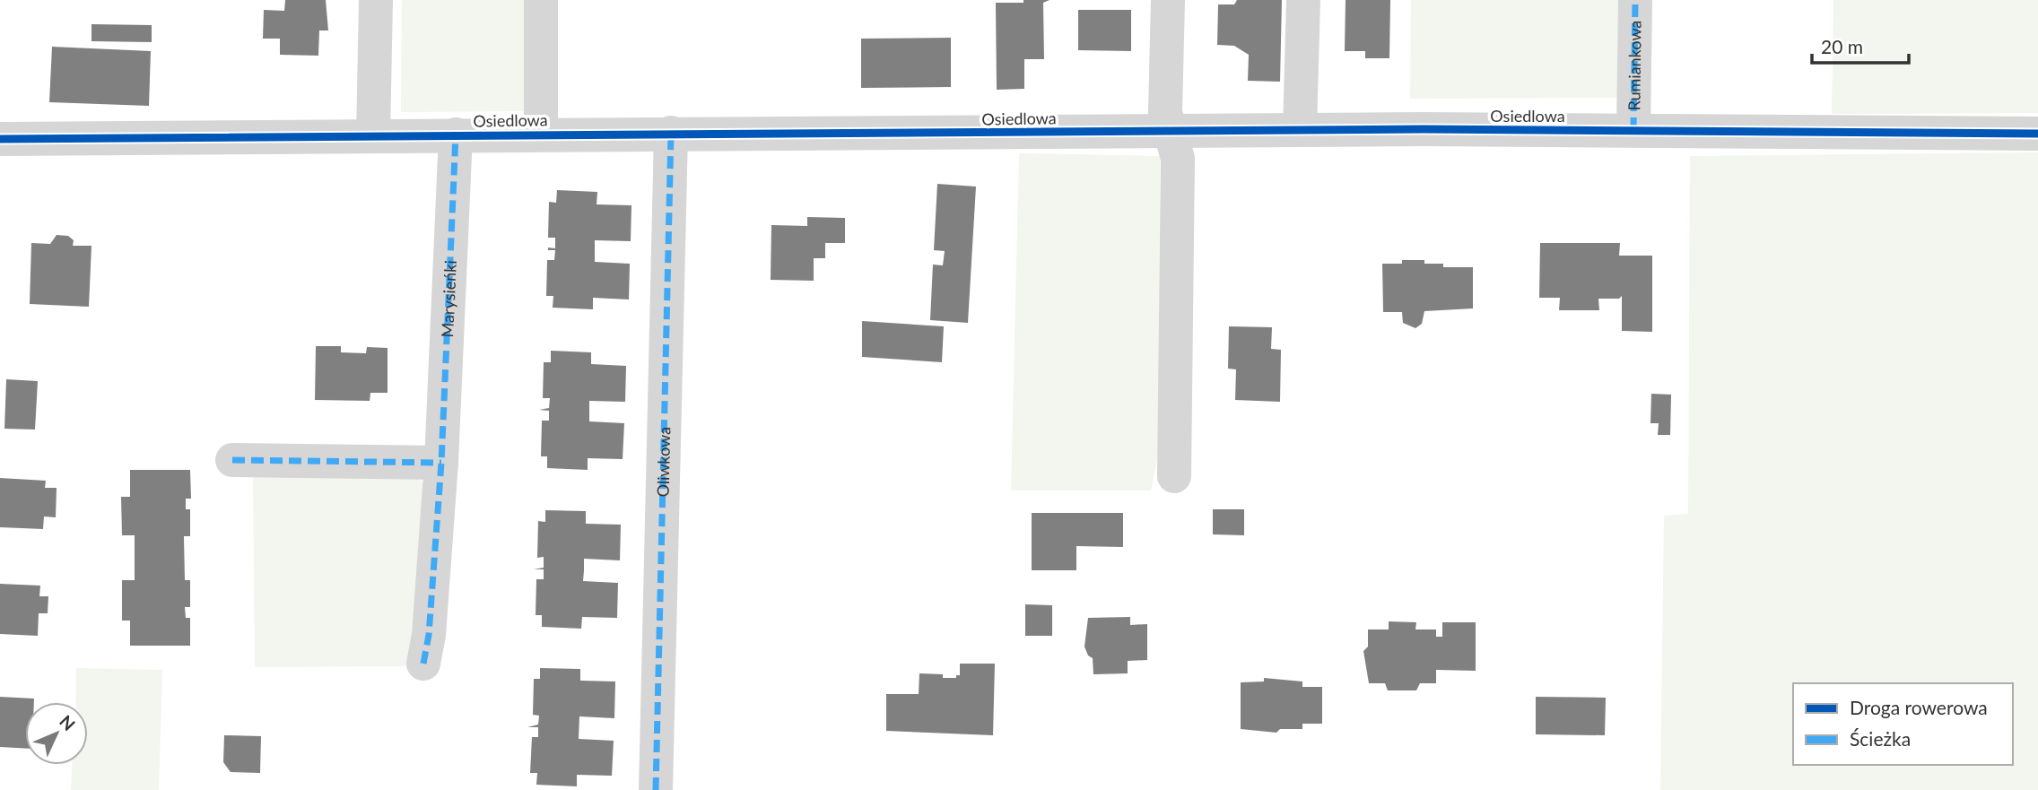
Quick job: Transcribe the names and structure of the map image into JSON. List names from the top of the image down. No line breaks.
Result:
{"streets":{"street":["Rumiankowa","Osiedlowa","Marysieńki","Oliwkowa"]},"crossings":[["Rumiankowa","Osiedlowa"],["Osiedlowa","Marysieńki"],["Osiedlowa","Oliwkowa"]],"legend":["Droga rowerowa","Ścieżka"],"scale_bar":"20 m","north":"top right"}
